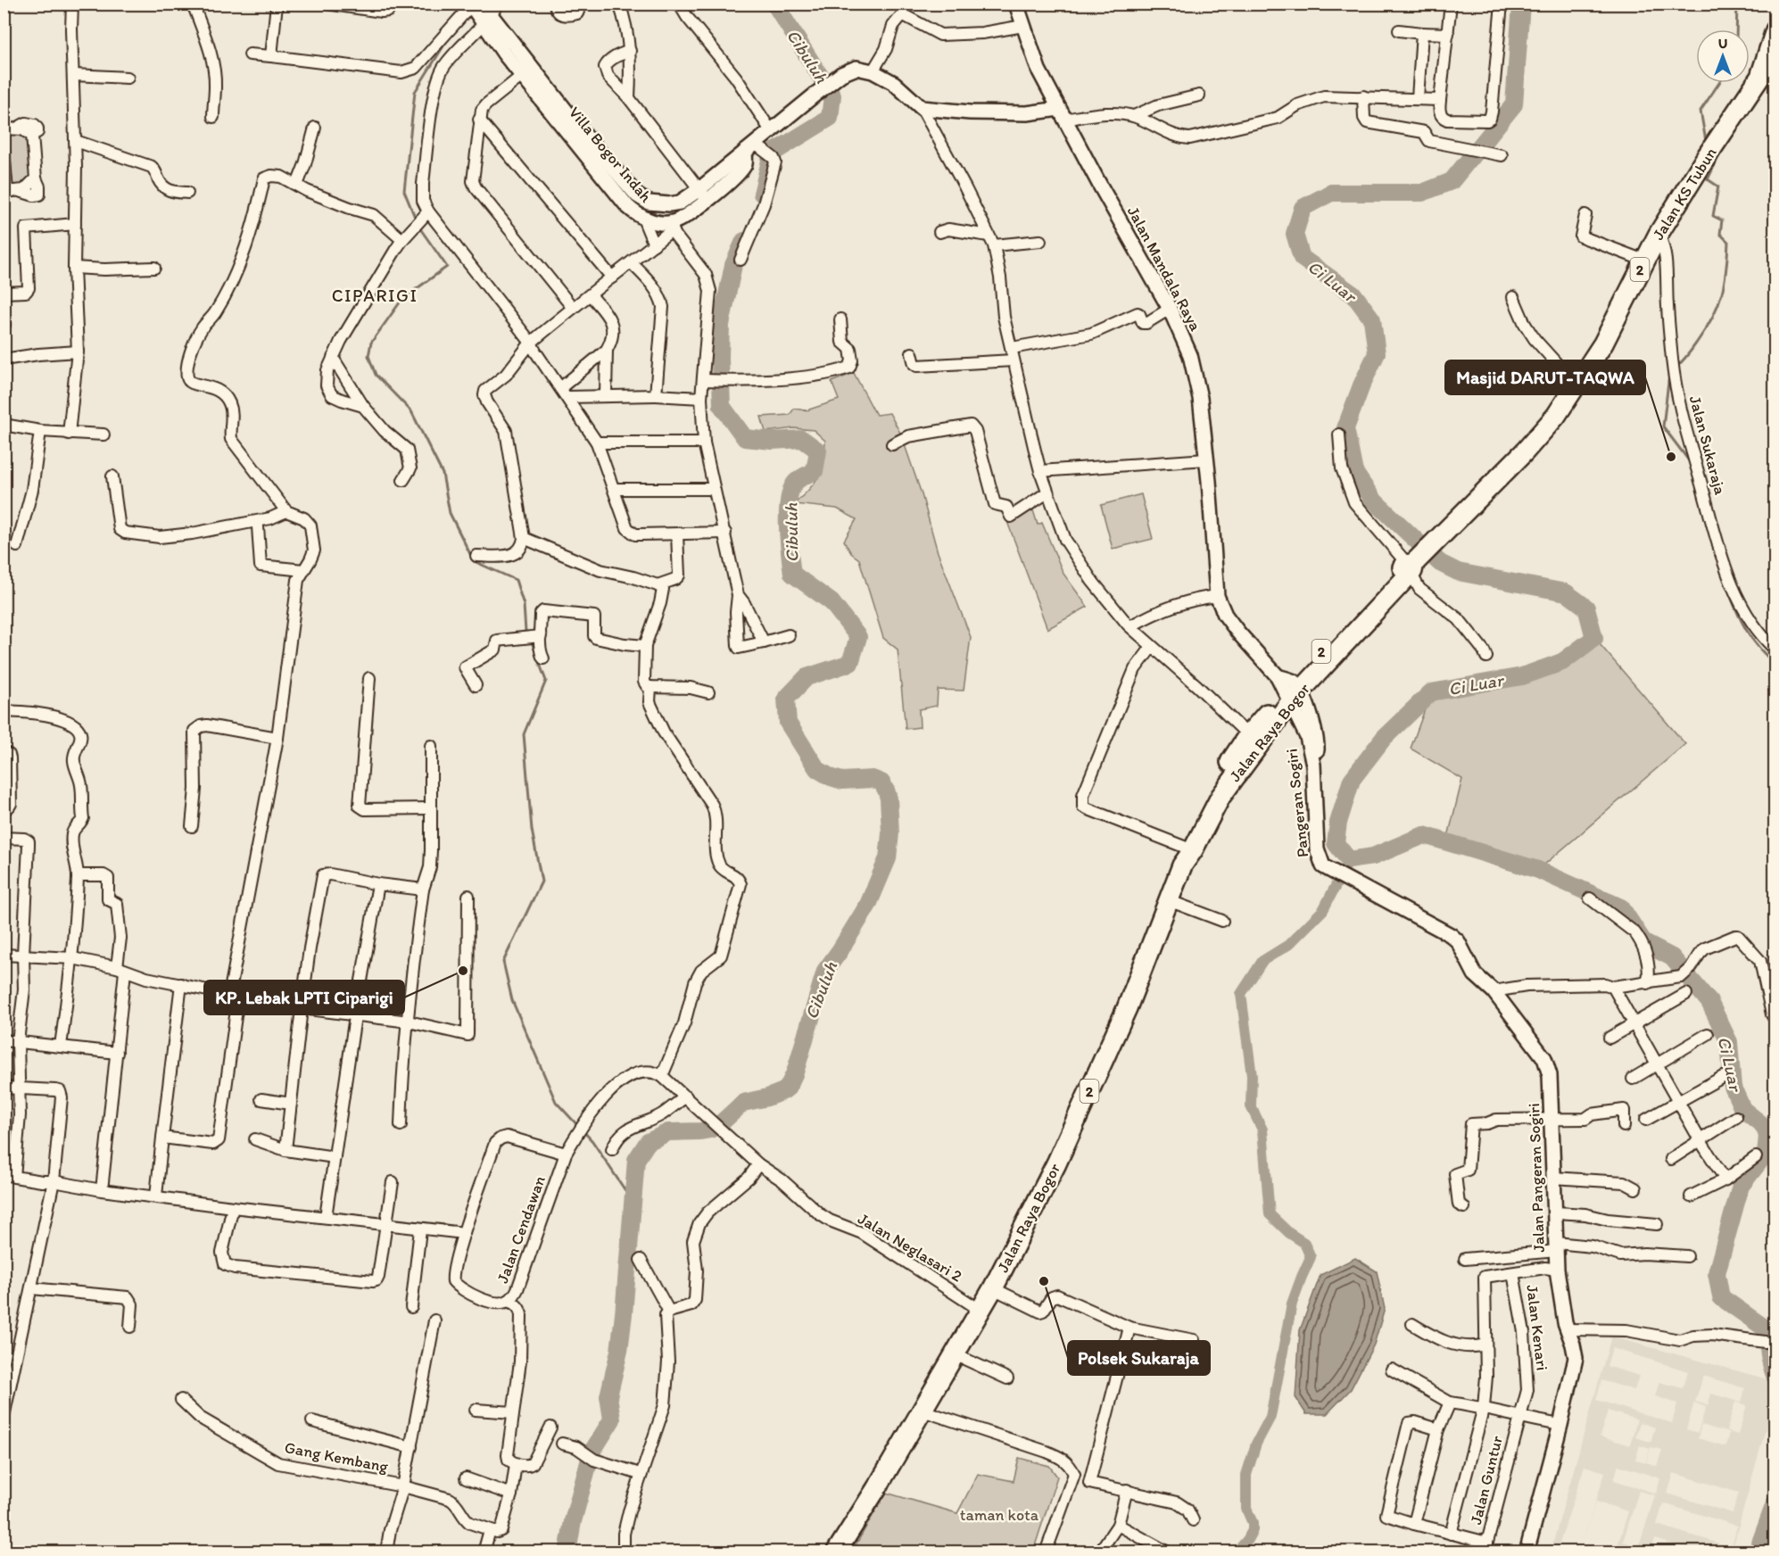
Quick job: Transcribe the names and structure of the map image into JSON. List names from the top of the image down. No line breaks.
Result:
{"streets":{"highway":["Jalan KS Tubun","2","Jalan Raya Bogor"],"street":["Villa Bogor Indah","Jalan Mandala Raya","Jalan Sukaraja","Pangeran Sogiri","Jalan Pangeran Sogiri","Jalan Cendawan","Jalan Neglasari 2","Jalan Kenari","Gang Kembang","Jalan Guntur"]},"crossings":[["Jalan KS Tubun","2"],["Jalan KS Tubun","Jalan Sukaraja"],["Jalan Mandala Raya","Jalan Raya Bogor"],["Jalan Mandala Raya","Pangeran Sogiri"],["2","Jalan Raya Bogor"],["Jalan Raya Bogor","Pangeran Sogiri"],["Jalan Raya Bogor","Jalan Neglasari 2"],["Pangeran Sogiri","Jalan Pangeran Sogiri"],["Jalan Kenari","Jalan Guntur"]],"districts":["CIPARIGI"],"water":["Cibuluh","Ci Luar"],"parks":["taman kota"],"places":["Masjid DARUT-TAQWA","KP. Lebak LPTI Ciparigi","Polsek Sukaraja"],"north":"top"}
